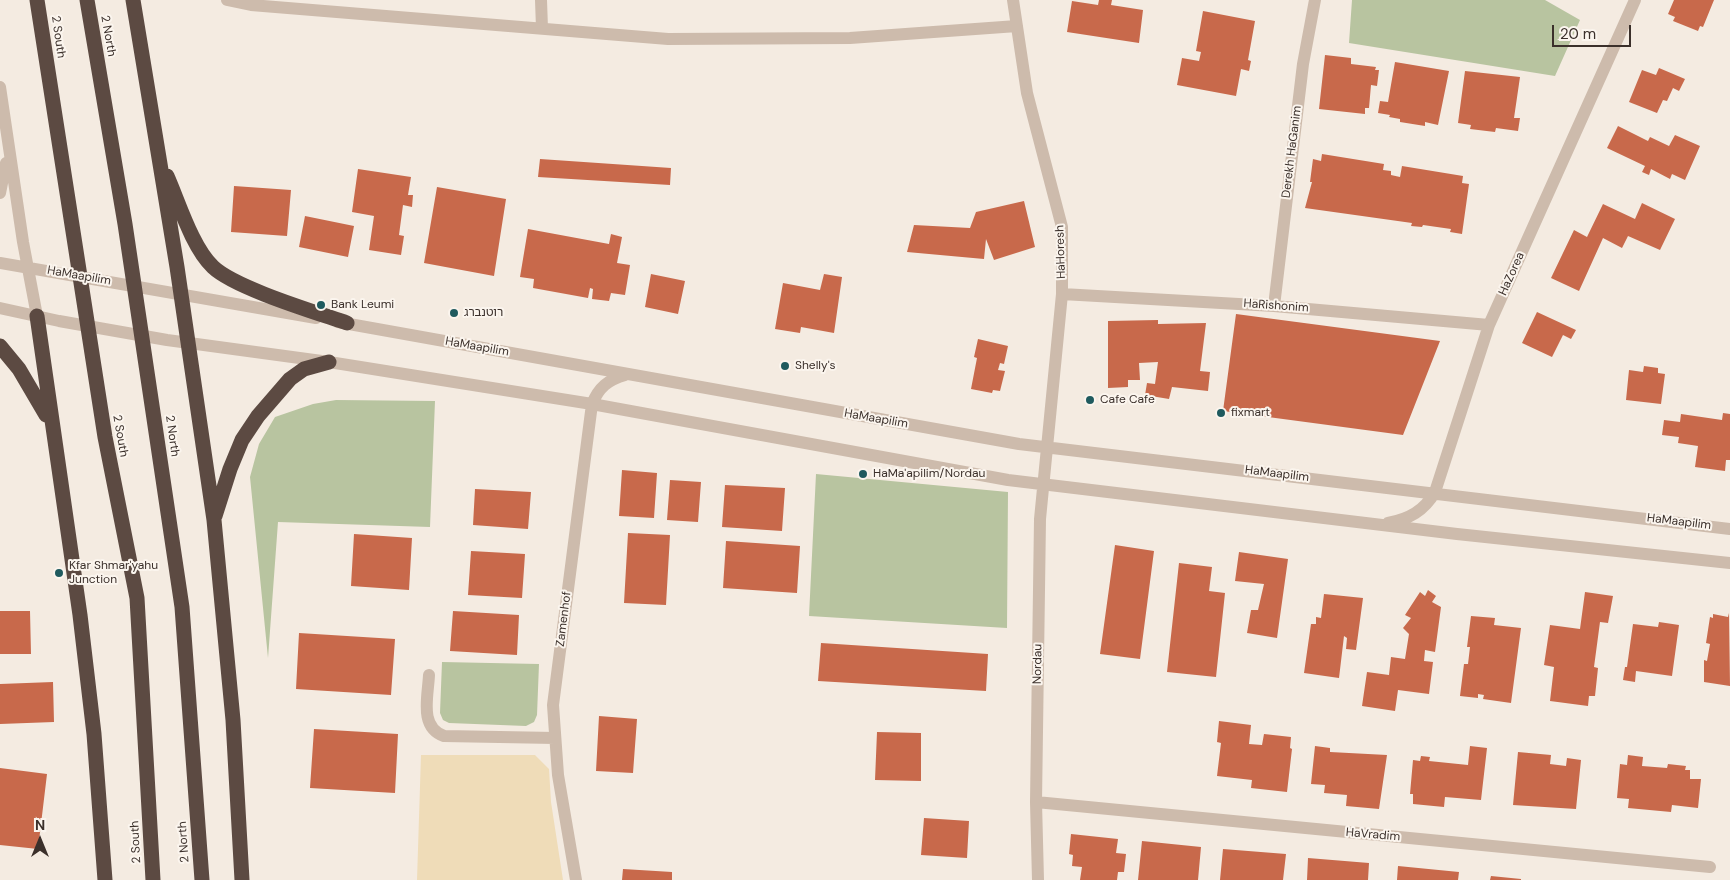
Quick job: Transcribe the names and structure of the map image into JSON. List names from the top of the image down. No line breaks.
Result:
{"streets":{"highway":["2 North","2 South"],"street":["Derekh HaGanim","HaHoresh","HaZorea","HaMaapilim","HaRishonim","Zamenhof","Nordau","HaVradim"]},"crossings":[["Derekh HaGanim","HaRishonim"],["HaHoresh","HaMaapilim"],["HaHoresh","HaRishonim"],["HaHoresh","Nordau"],["HaZorea","HaMaapilim"],["HaZorea","HaRishonim"],["HaMaapilim","Zamenhof"],["HaMaapilim","Nordau"],["Nordau","HaVradim"]],"places":["Bank Leumi","רוטנברג","Shelly's","Cafe Cafe","fixmart","HaMa'apilim/Nordau","Kfar Shmar'yahu Junction"],"scale_bar":"20 m","north":"top"}
